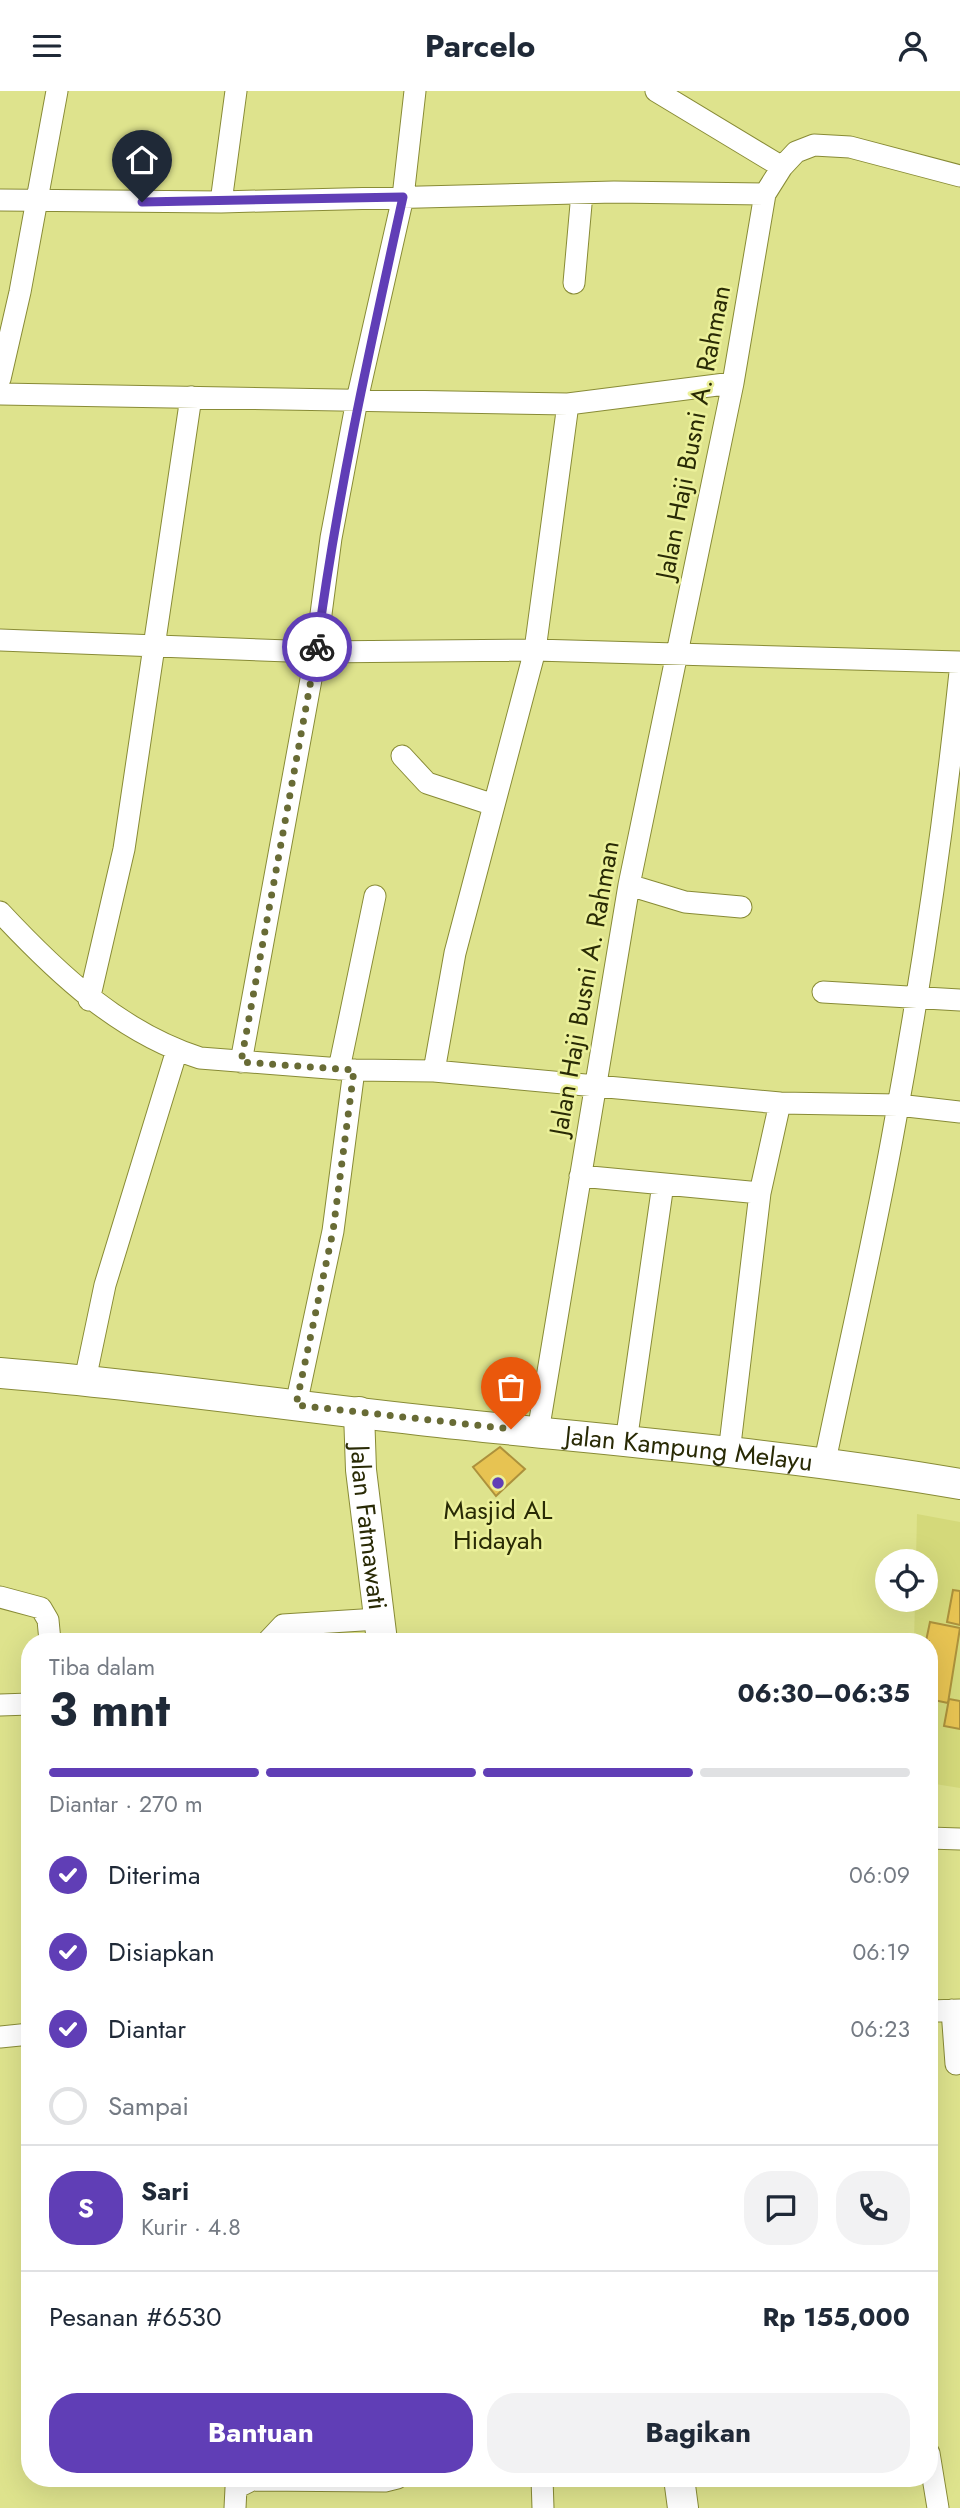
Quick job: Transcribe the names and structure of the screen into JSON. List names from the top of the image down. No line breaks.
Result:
{"streets":{"main road":["Jalan Kampung Melayu","Jalan Fatmawati"],"street":["Jalan Haji Busni A. Rahman"]},"crossings":[["Jalan Haji Busni A. Rahman","Jalan Kampung Melayu"],["Jalan Kampung Melayu","Jalan Fatmawati"]],"places":["Masjid AL Hidayah"],"page":{"header":"Parcelo","heading":["3 mnt","Tiba dalam","06:30–06:35"],"panel":["Sari","Kurir · 4.8","Pesanan #6530","Rp 155,000"],"bar":"Diantar · 270 m","list":[["Diterima","06:09"],["Disiapkan","06:19"],["Diantar","06:23"],"Sampai"],"round":"S","buttons":["Bantuan","Bagikan"]}}
